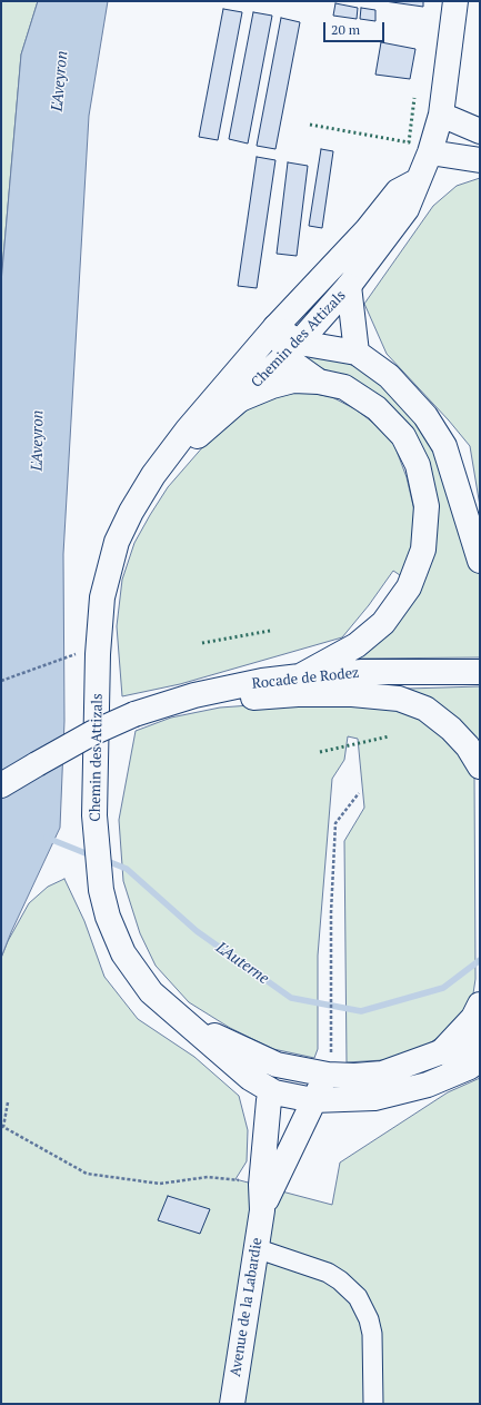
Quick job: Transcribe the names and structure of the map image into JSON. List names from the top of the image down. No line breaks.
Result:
{"streets":{"main road":["Chemin des Attizals","Rocade de Rodez","Avenue de la Labardie"]},"crossings":[["Chemin des Attizals","Avenue de la Labardie"]],"water":["L'Aveyron","L'Auterne"],"scale_bar":"20 m"}
